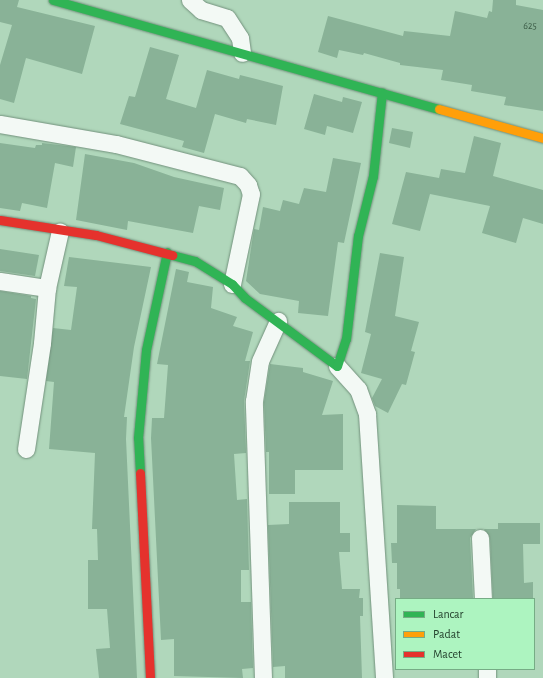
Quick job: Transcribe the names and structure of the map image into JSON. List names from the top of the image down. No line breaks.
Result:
{"house_numbers":["625"],"legend":["Lancar","Padat","Macet"]}
